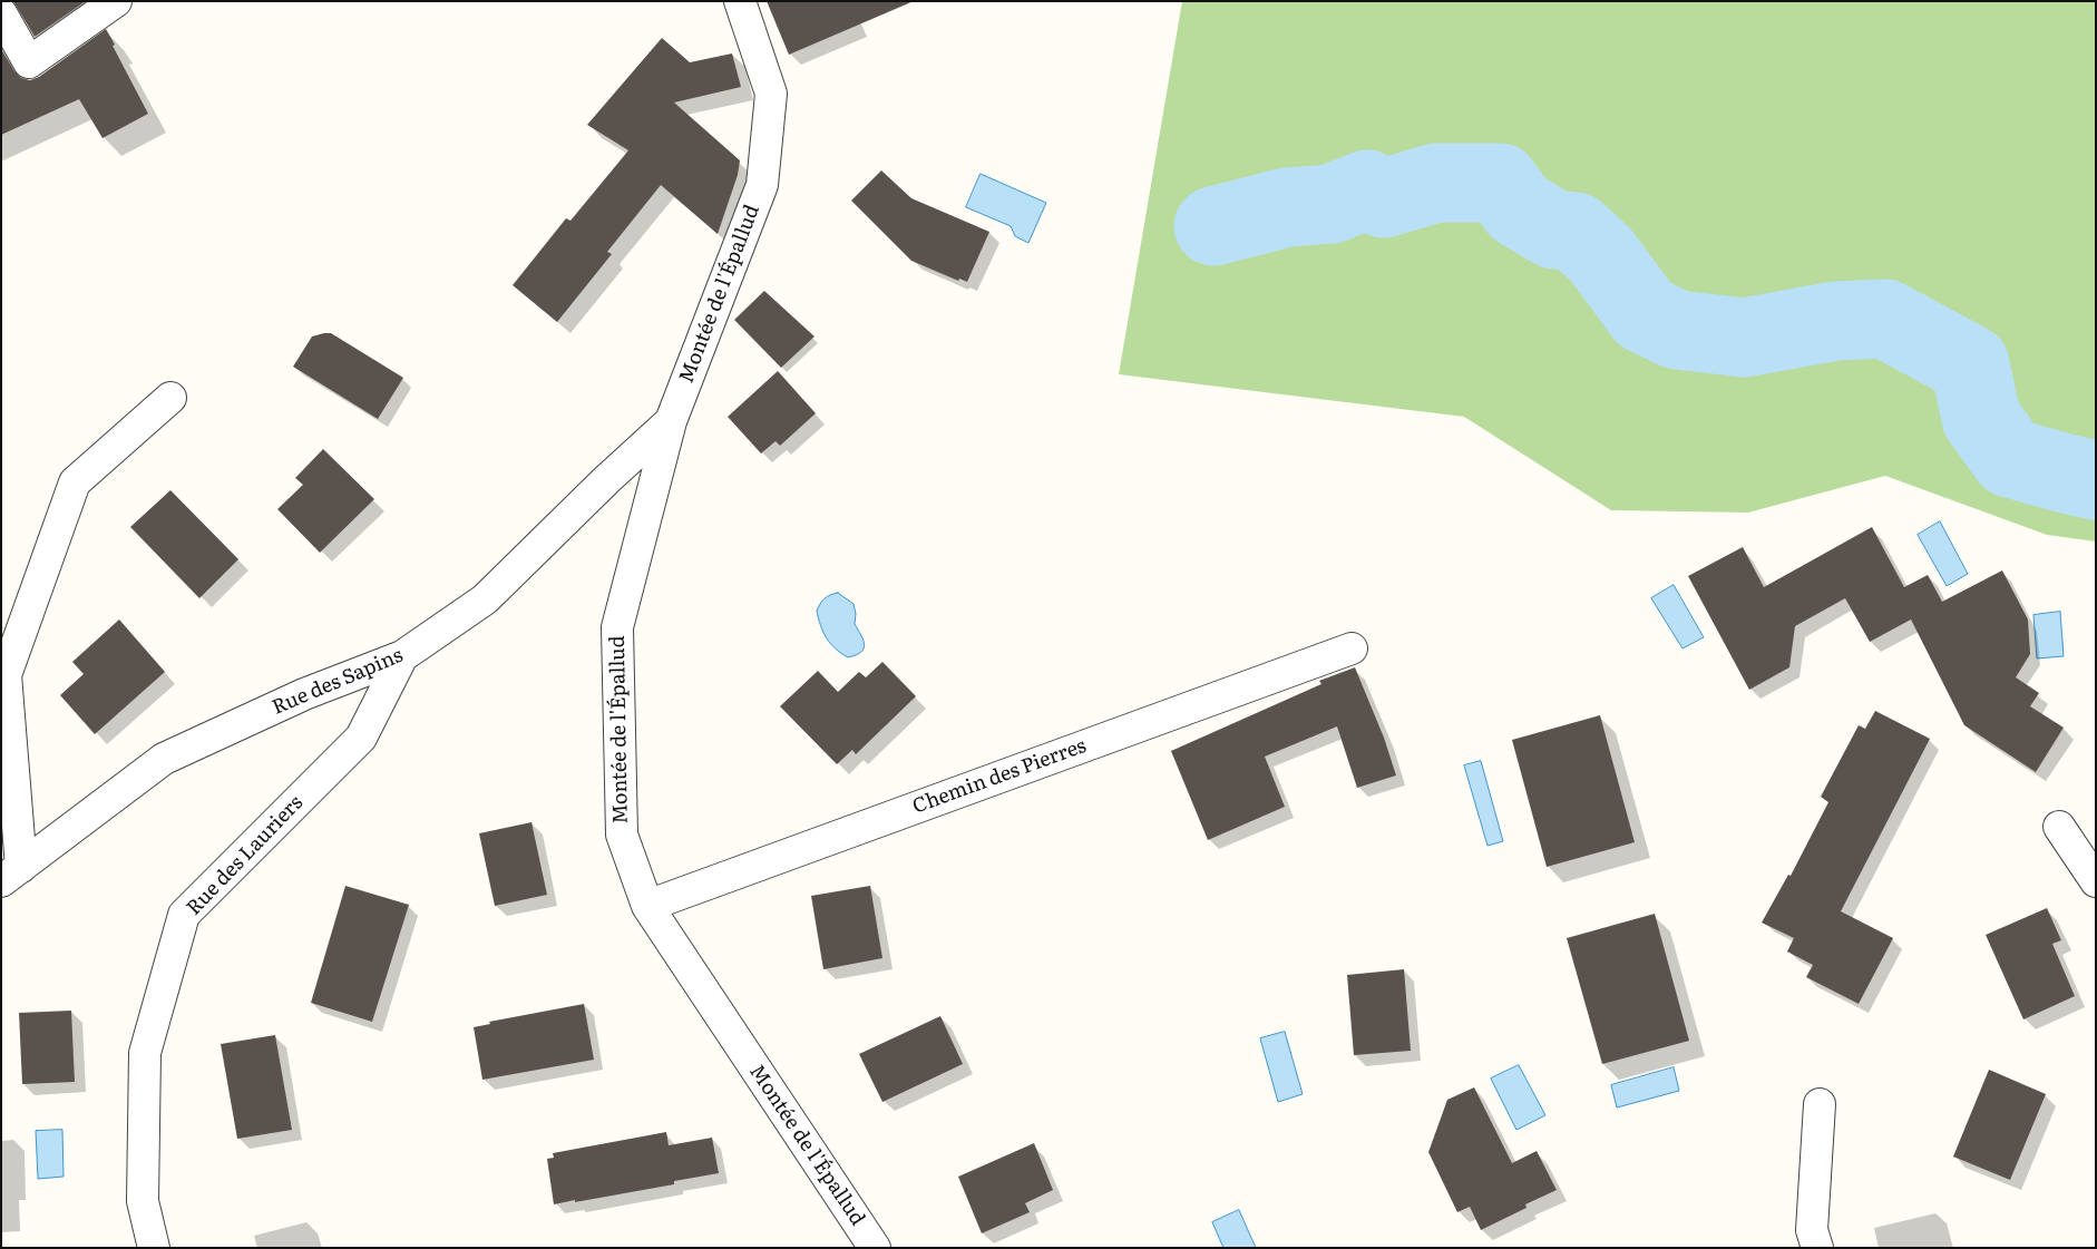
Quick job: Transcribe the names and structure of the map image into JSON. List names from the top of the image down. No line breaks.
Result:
{"streets":{"street":["Montée de l'Épallud","Rue des Sapins","Chemin des Pierres","Rue des Lauriers"]},"crossings":[["Montée de l'Épallud","Rue des Sapins"],["Montée de l'Épallud","Chemin des Pierres"],["Rue des Sapins","Rue des Lauriers"]]}
